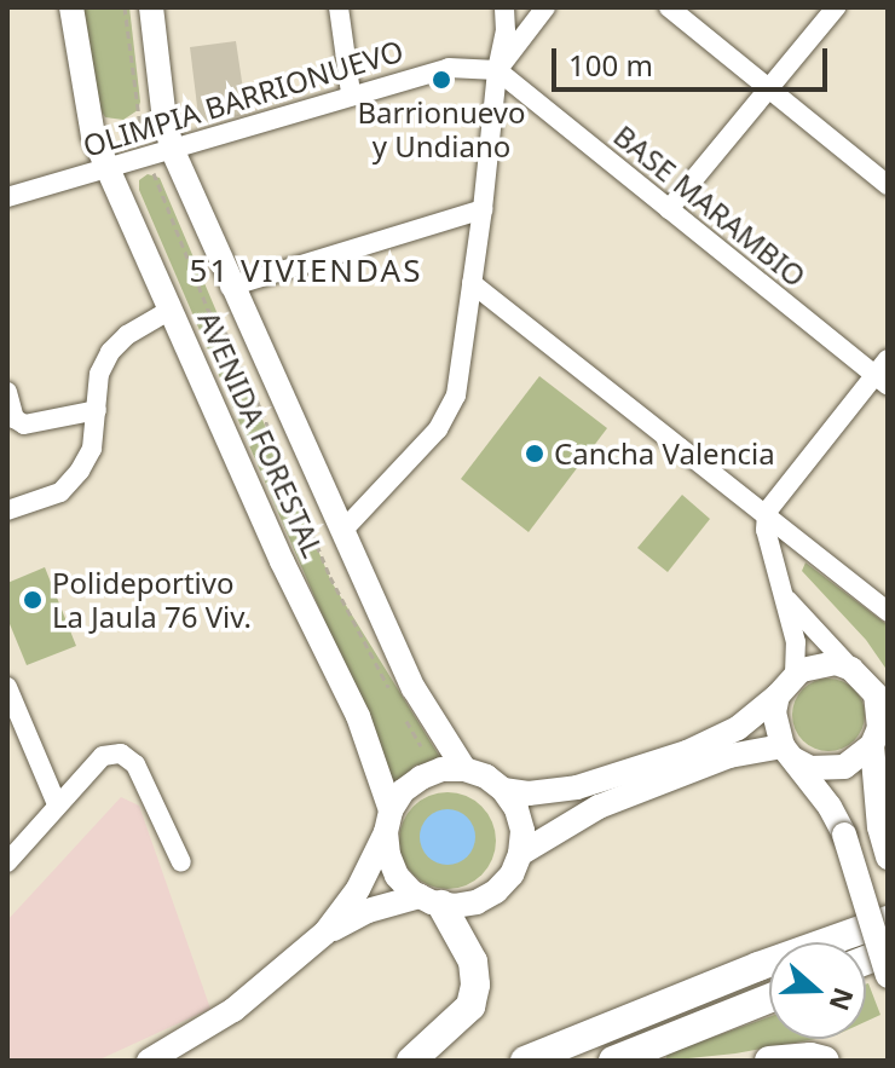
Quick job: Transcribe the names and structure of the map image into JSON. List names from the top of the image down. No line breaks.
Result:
{"streets":{"main road":["AVENIDA FORESTAL"],"street":["OLIMPIA BARRIONUEVO","BASE MARAMBIO"]},"crossings":[["OLIMPIA BARRIONUEVO","BASE MARAMBIO"],["OLIMPIA BARRIONUEVO","AVENIDA FORESTAL"]],"districts":["51 VIVIENDAS"],"places":["Barrionuevo y Undiano","Cancha Valencia","Polideportivo La Jaula 76 Viv."],"scale_bar":"100 m","north":"right"}
